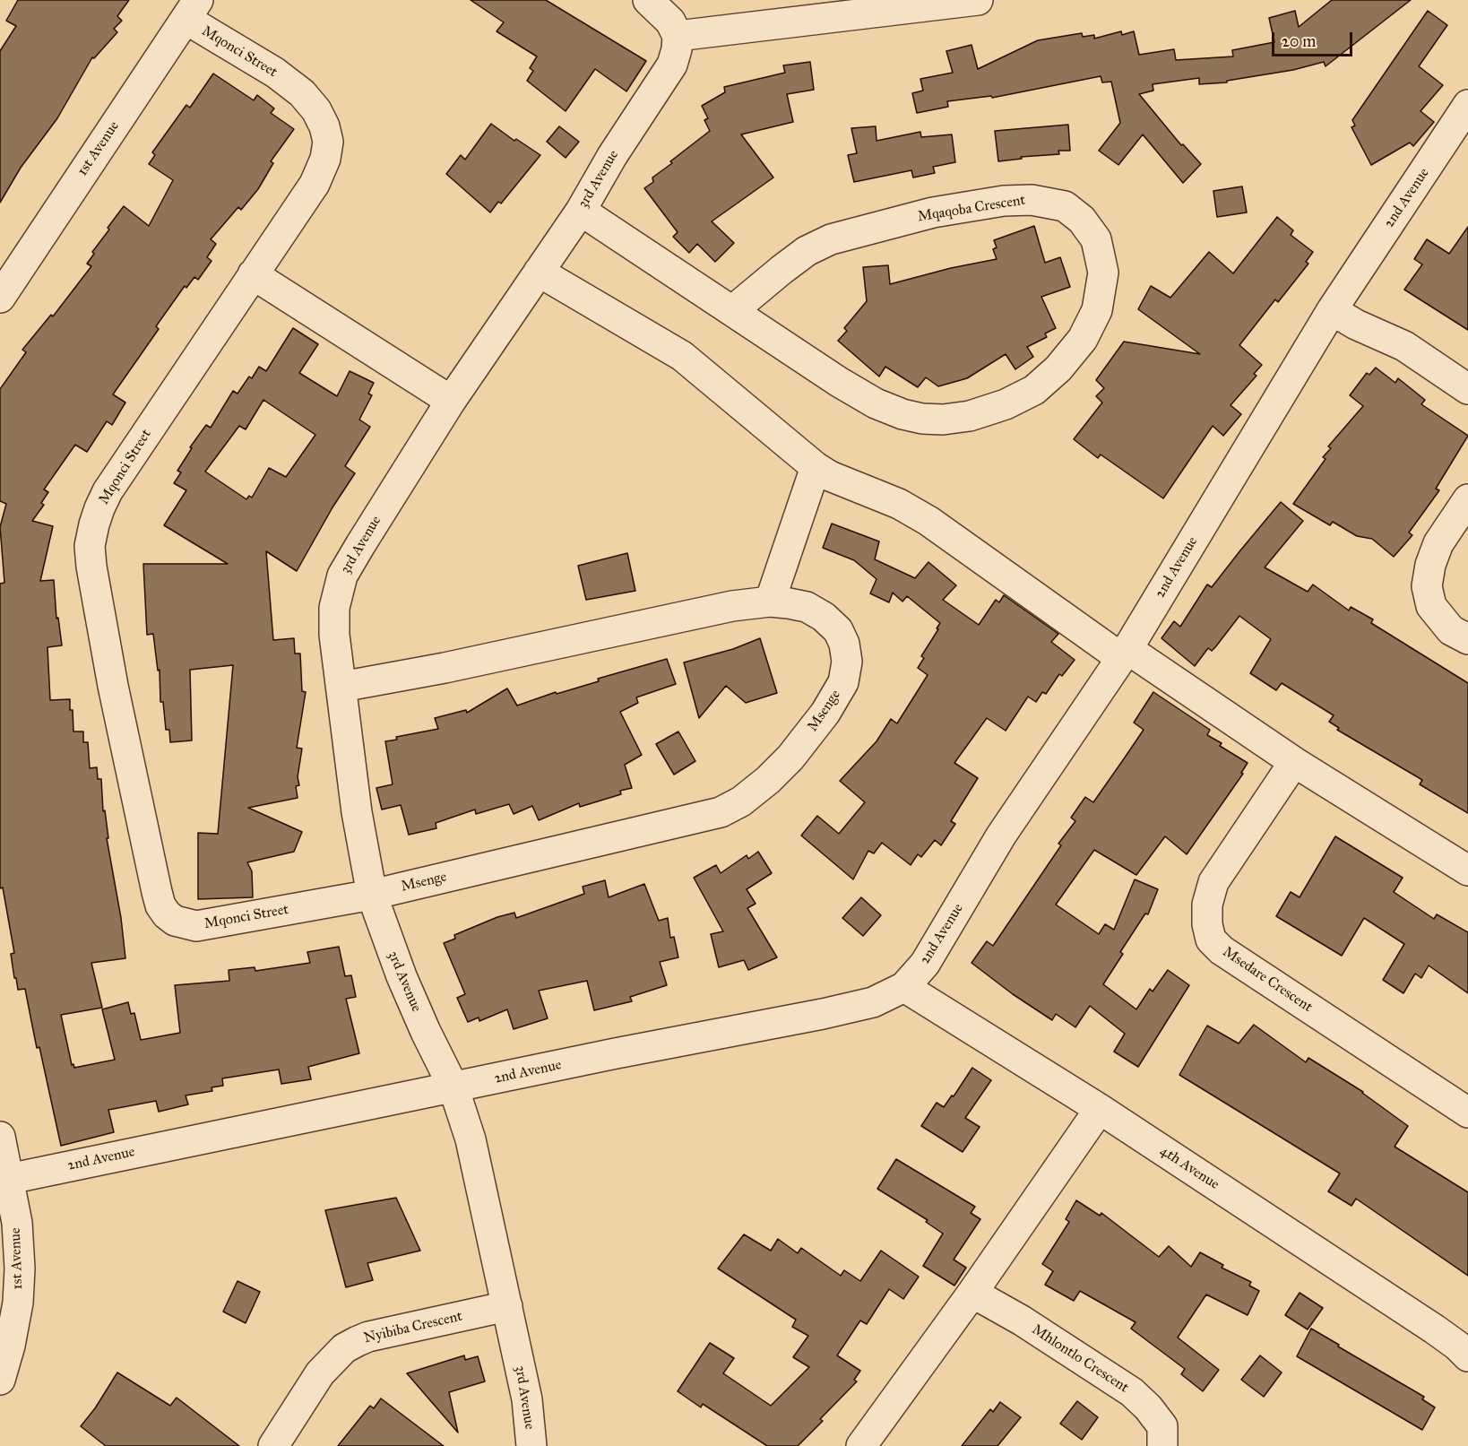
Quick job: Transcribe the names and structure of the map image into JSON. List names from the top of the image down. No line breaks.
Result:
{"streets":{"street":["Mqonci Street","1st Avenue","3rd Avenue","2nd Avenue","Mqaqoba Crescent","Msenge","Msedare Crescent","4th Avenue","Nyibiba Crescent","Mhlontlo Crescent"]},"crossings":[["Mqonci Street","1st Avenue"],["Mqonci Street","3rd Avenue"],["Mqonci Street","Msenge"],["1st Avenue","2nd Avenue"],["3rd Avenue","2nd Avenue"],["3rd Avenue","Mqaqoba Crescent"],["3rd Avenue","Msenge"],["3rd Avenue","Nyibiba Crescent"],["2nd Avenue","4th Avenue"]],"scale_bar":"20 m"}
